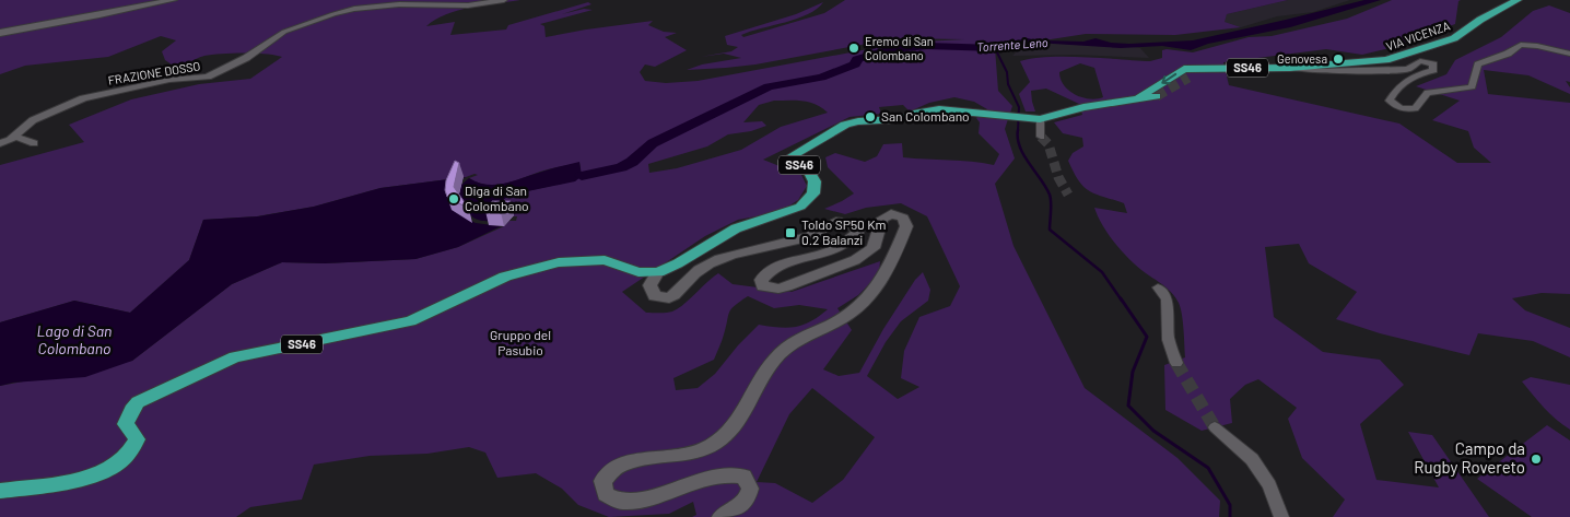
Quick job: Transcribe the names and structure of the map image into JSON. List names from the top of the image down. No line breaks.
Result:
{"streets":{"main road":["VIA VICENZA","SS46"],"street":["FRAZIONE DOSSO"]},"crossings":[["VIA VICENZA","SS46"]],"water":["Torrente Leno","Lago di San Colombano"],"parks":["Gruppo del Pasubio"],"places":{"other":["Eremo di San Colombano","Genovesa","San Colombano","Diga di San Colombano","Campo da Rugby Rovereto"],"transit":["Toldo SP50 Km 0.2 Balanzi"]}}
